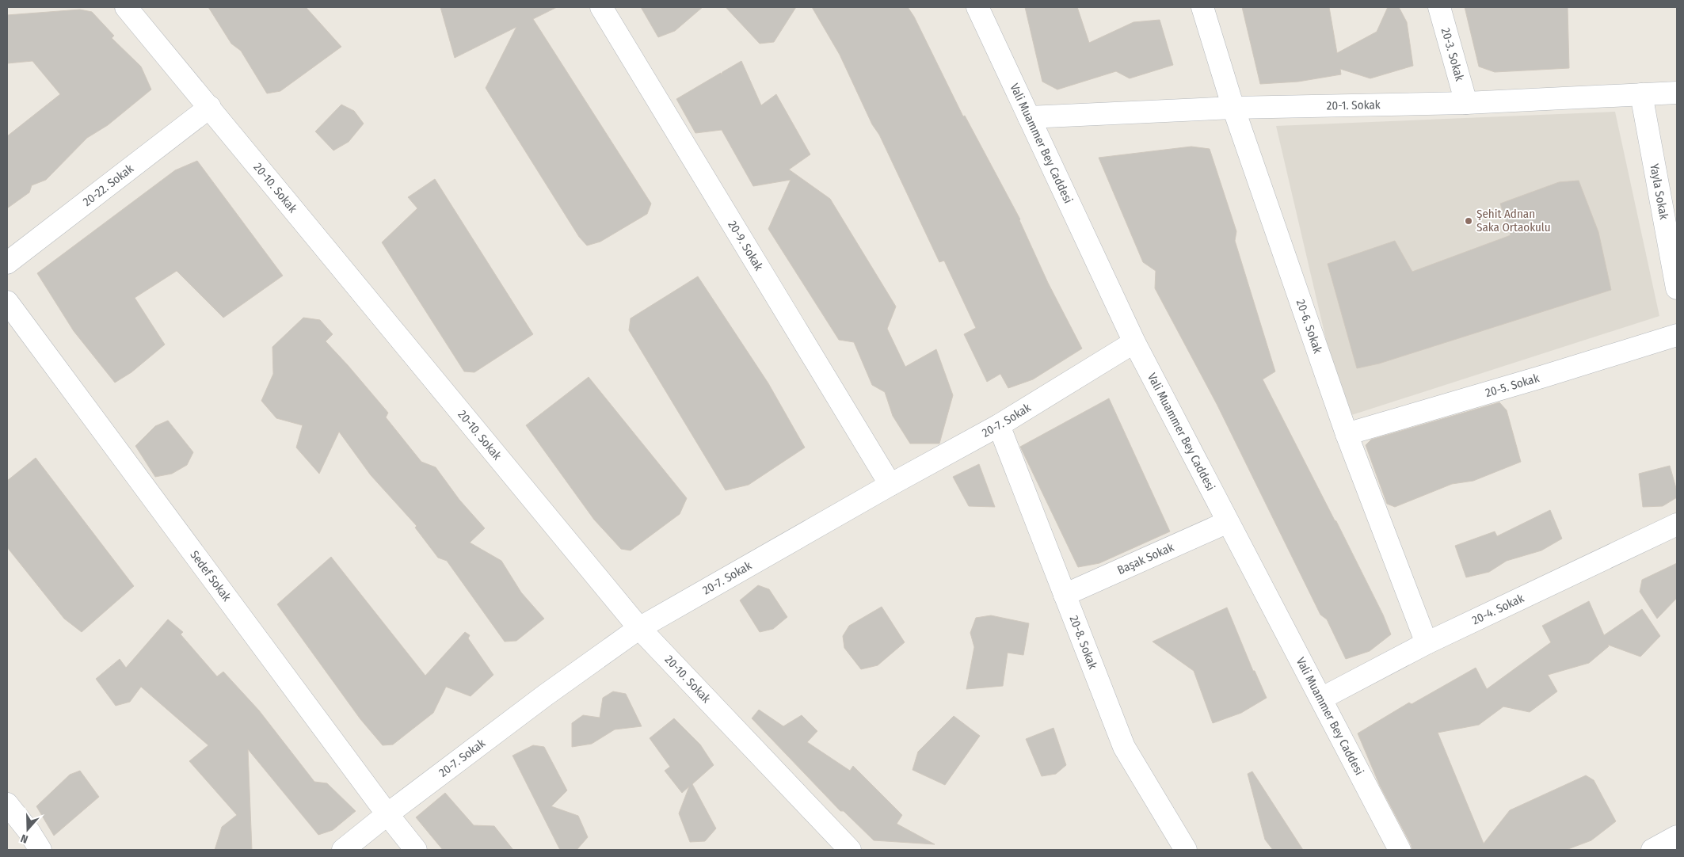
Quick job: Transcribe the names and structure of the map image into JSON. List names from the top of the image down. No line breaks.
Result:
{"streets":{"street":["20-3. Sokak","20-1. Sokak","Vali Muammer Bey Caddesi","20-22. Sokak","20-10. Sokak","Yayla Sokak","20-9. Sokak","20-6. Sokak","20-5. Sokak","20-7. Sokak","Başak Sokak","Sedef Sokak","20-4. Sokak","20-8. Sokak"]},"crossings":[["20-3. Sokak","20-1. Sokak"],["20-1. Sokak","Vali Muammer Bey Caddesi"],["20-1. Sokak","Yayla Sokak"],["20-1. Sokak","20-6. Sokak"],["Vali Muammer Bey Caddesi","20-7. Sokak"],["Vali Muammer Bey Caddesi","Başak Sokak"],["Vali Muammer Bey Caddesi","20-4. Sokak"],["20-22. Sokak","20-10. Sokak"],["20-10. Sokak","20-7. Sokak"],["20-9. Sokak","20-7. Sokak"],["20-6. Sokak","20-5. Sokak"],["20-6. Sokak","20-4. Sokak"],["20-7. Sokak","Sedef Sokak"],["20-7. Sokak","20-8. Sokak"],["Başak Sokak","20-8. Sokak"]],"places":["Şehit Adnan Saka Ortaokulu"],"north":"bottom"}
